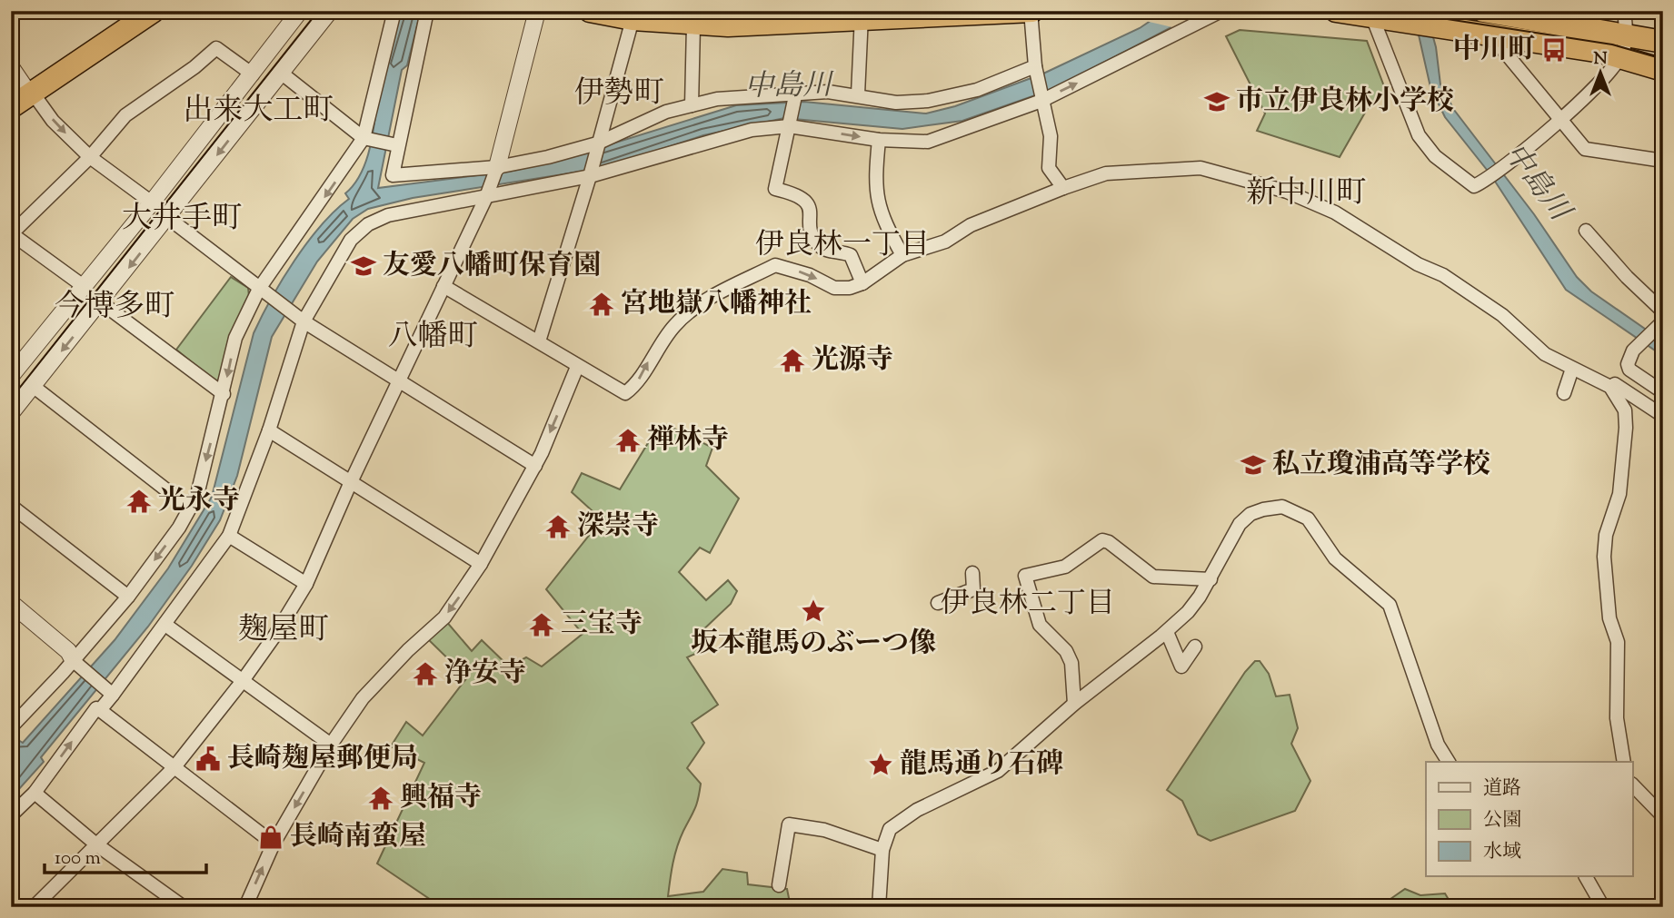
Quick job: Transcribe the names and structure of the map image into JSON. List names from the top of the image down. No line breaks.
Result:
{"districts":["伊勢町","出来大工町","新中川町","大井手町","伊良林一丁目","今博多町","八幡町","伊良林二丁目","麹屋町"],"water":["中島川"],"places":{"bus stop":["中川町"],"school or university":["市立伊良林小学校","友愛八幡町保育園","私立瓊浦高等学校"],"temple":["宮地嶽八幡神社","光源寺","禅林寺","光永寺","深崇寺","三宝寺","浄安寺","興福寺"],"place":["坂本龍馬のぶーつ像","龍馬通り石碑"],"public building":["長崎麹屋郵便局"],"shop":["長崎南蛮屋"]},"legend":["道路","公園","水域"],"scale_bar":"100 m","north":"top"}
